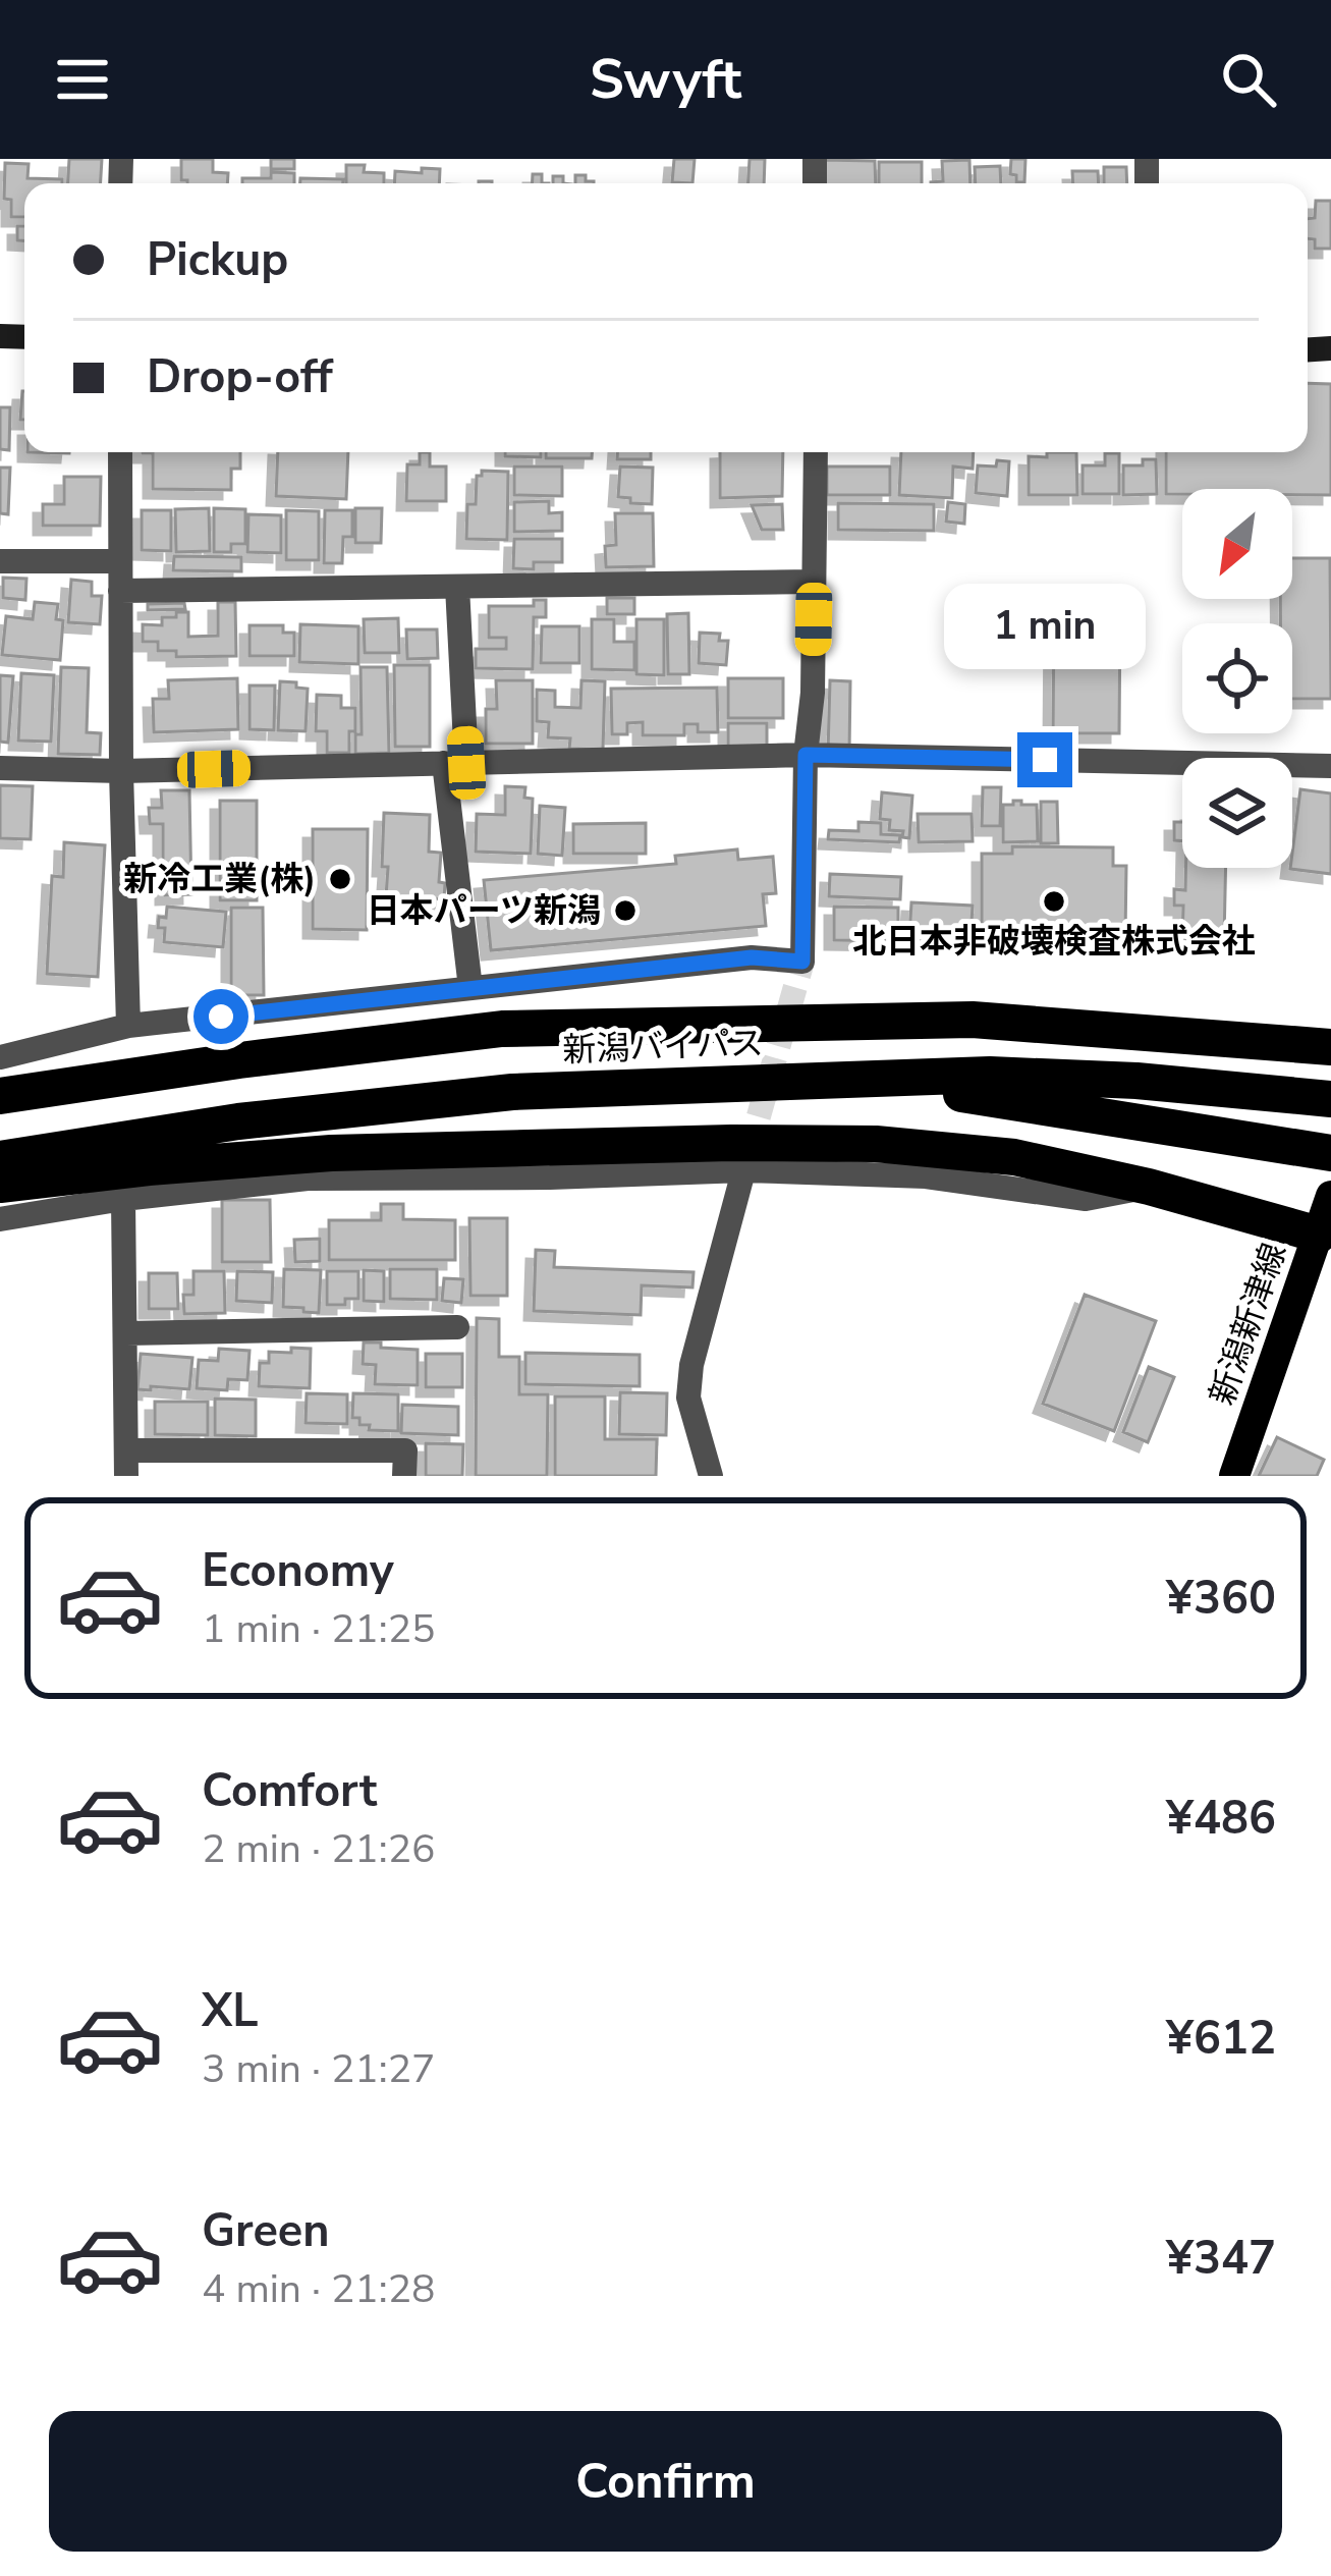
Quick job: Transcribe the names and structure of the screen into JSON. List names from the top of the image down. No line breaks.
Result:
{"streets":{"highway":["新潟バイパス"],"main road":["新潟新津線"]},"places":["新冷工業(株)","北日本非破壊検査株式会社","日本パーツ新潟"],"north":"bottom left","page":{"header":"Swyft","banner":["Pickup","Drop-off"],"bubble":"1 min","list":[{"name":"Economy","note":"1 min · 21:25","value":"¥360"},{"name":"Comfort","note":"2 min · 21:26","value":"¥486"},{"name":"XL","note":"3 min · 21:27","value":"¥612"},{"name":"Green","note":"4 min · 21:28","value":"¥347"}],"buttons":"Confirm"}}
